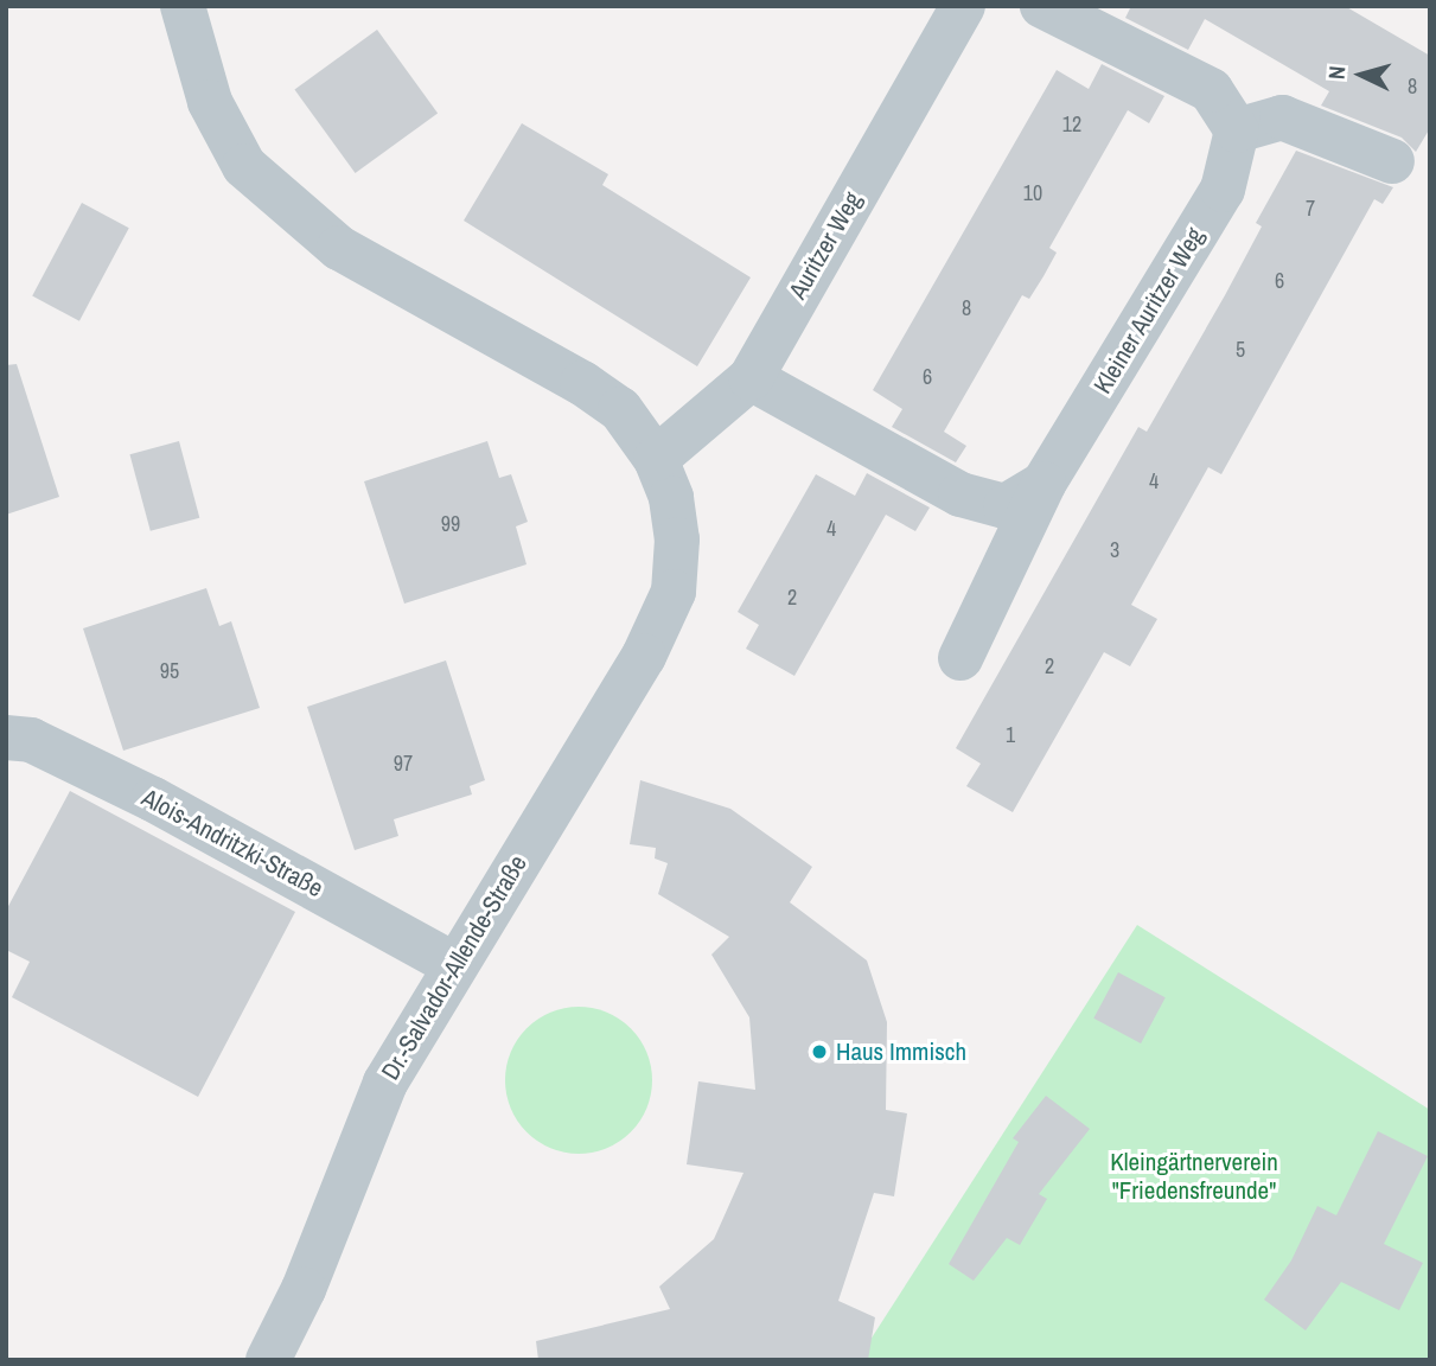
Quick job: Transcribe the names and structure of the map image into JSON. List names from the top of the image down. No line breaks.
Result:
{"streets":{"street":["Auritzer Weg","Kleiner Auritzer Weg","Alois-Andritzki-Straße","Dr.-Salvador-Allende-Straße"]},"crossings":[["Auritzer Weg","Kleiner Auritzer Weg"],["Auritzer Weg","Dr.-Salvador-Allende-Straße"],["Alois-Andritzki-Straße","Dr.-Salvador-Allende-Straße"]],"parks":["Kleingärtnerverein \"Friedensfreunde\""],"places":["Haus Immisch"],"house_numbers":["8","12","10","7","6","8","5","6","4","99","4","3","2","2","95","1","97"],"north":"left"}
